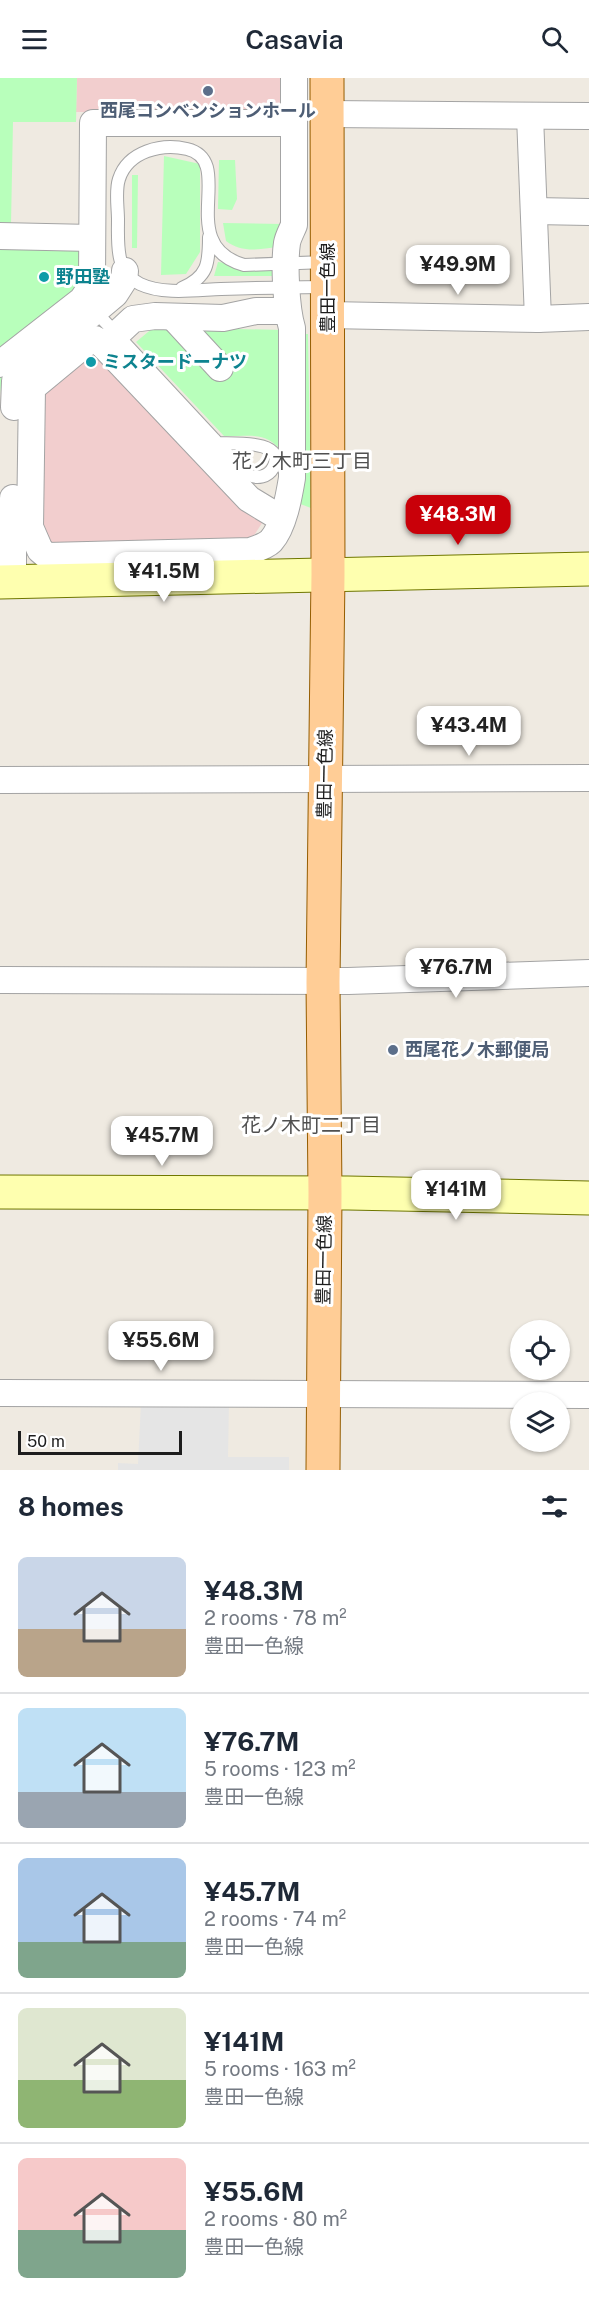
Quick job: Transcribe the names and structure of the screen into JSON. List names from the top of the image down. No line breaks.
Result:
{"streets":{"main road":["豊田一色線"]},"districts":["花ノ木町三丁目","花ノ木町二丁目"],"places":["西尾コンベンションホール","野田塾","ミスタードーナツ","西尾花ノ木郵便局"],"scale_bar":"50 m","page":{"header":"Casavia","price":["¥49.9M","¥48.3M","¥41.5M","¥43.4M","¥76.7M","¥45.7M","¥141M","¥55.6M"],"scale":"50 m","heading":"8 homes","list":[{"name":"¥48.3M","note":"2 rooms · 78 m² · 豊田一色線"},{"name":"¥76.7M","note":"5 rooms · 123 m² · 豊田一色線"},{"name":"¥45.7M","note":"2 rooms · 74 m² · 豊田一色線"},{"name":"¥141M","note":"5 rooms · 163 m² · 豊田一色線"},{"name":"¥55.6M","note":"2 rooms · 80 m² · 豊田一色線"}]}}
